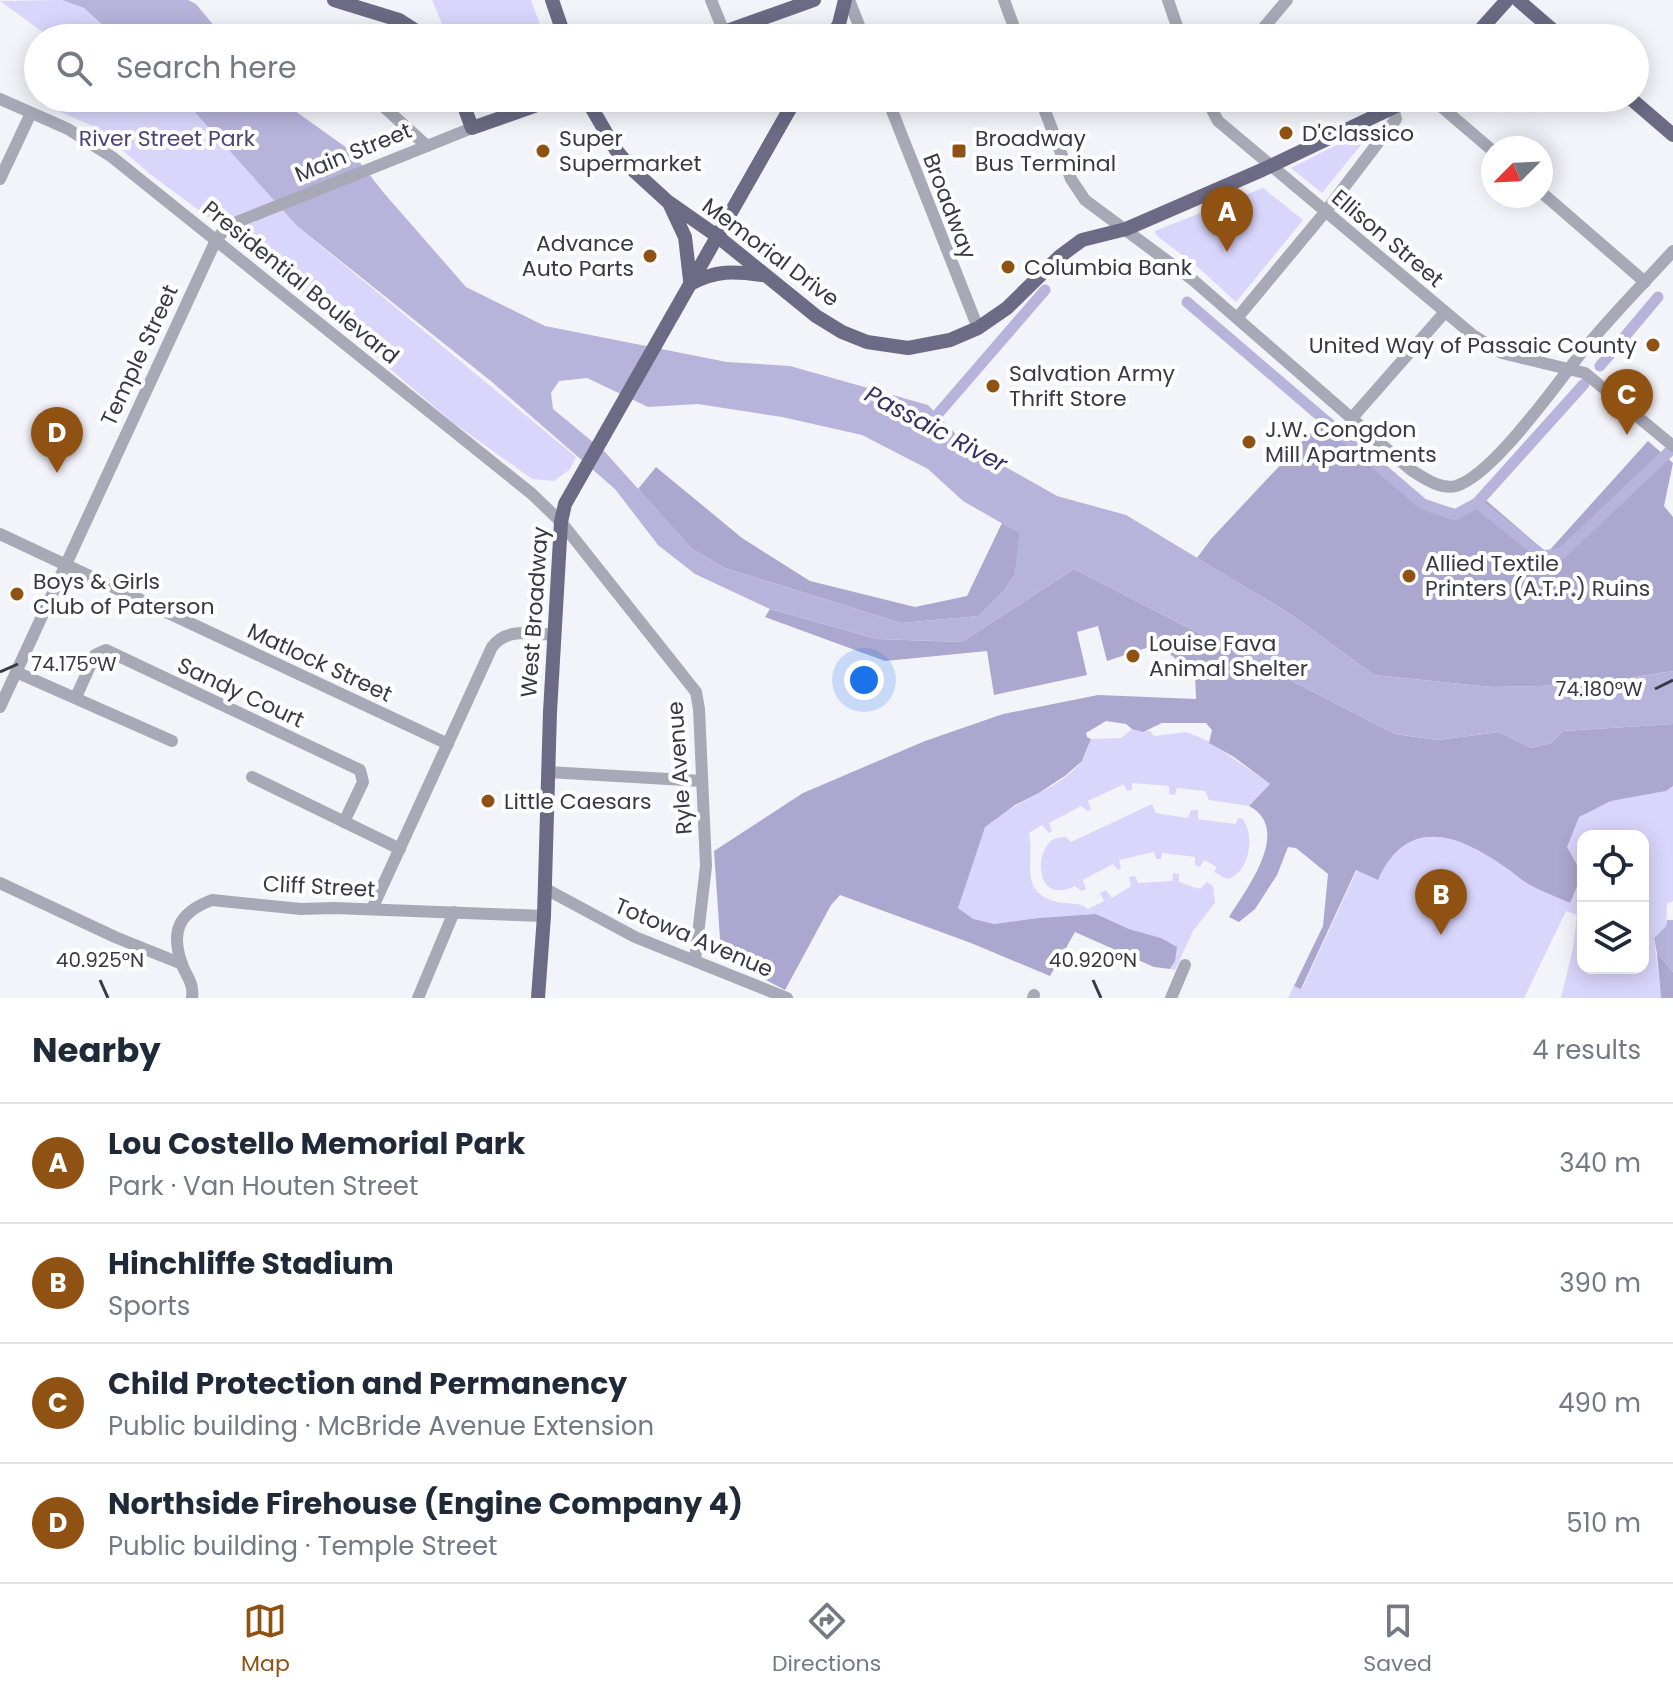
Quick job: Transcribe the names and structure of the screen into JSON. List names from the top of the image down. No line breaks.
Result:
{"streets":{"main road":["Main Street","Memorial Drive","West Broadway"],"street":["Broadway","Ellison Street","Presidential Boulevard","Temple Street","Matlock Street","Sandy Court","Ryle Avenue","Cliff Street","Totowa Avenue"]},"crossings":[["Main Street","Presidential Boulevard"],["Main Street","Temple Street"],["Broadway","Memorial Drive"],["Ellison Street","Memorial Drive"],["Memorial Drive","West Broadway"],["Presidential Boulevard","Temple Street"],["Presidential Boulevard","West Broadway"],["Presidential Boulevard","Ryle Avenue"],["Temple Street","Matlock Street"],["West Broadway","Ryle Avenue"],["West Broadway","Cliff Street"],["West Broadway","Totowa Avenue"],["Ryle Avenue","Totowa Avenue"]],"water":["Passaic River"],"parks":["River Street Park"],"places":{"other":["D'Classico","Super Supermarket","Advance Auto Parts","Columbia Bank","United Way of Passaic County","Salvation Army Thrift Store","J.W. Congdon Mill Apartments","Allied Textile Printers (A.T.P.) Ruins","Boys & Girls Club of Paterson","Louise Fava Animal Shelter","Little Caesars"],"transit":["Broadway Bus Terminal"]},"north":"bottom left","page":{"search":"Search here","pins":["A","C","D","B"],"heading":["Nearby","4 results"],"list":[{"mark":"A","name":"Lou Costello Memorial Park","note":"Park · Van Houten Street","value":"340 m"},{"mark":"B","name":"Hinchliffe Stadium","note":"Sports","value":"390 m"},{"mark":"C","name":"Child Protection and Permanency","note":"Public building · McBride Avenue Extension","value":"490 m"},{"mark":"D","name":"Northside Firehouse (Engine Company 4)","note":"Public building · Temple Street","value":"510 m"}],"nav":["Map","Directions","Saved"]},"coordinates":["74.175°W","74.180°W","40.925°N","40.920°N"]}
